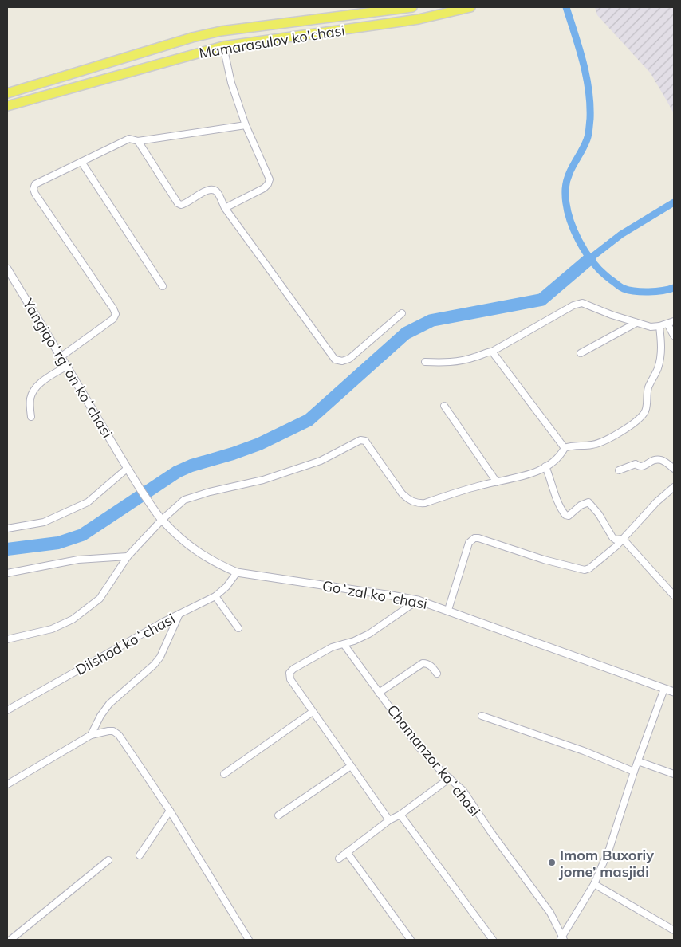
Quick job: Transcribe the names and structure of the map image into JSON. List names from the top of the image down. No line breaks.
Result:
{"streets":{"main road":["Mamarasulov ko'chasi"],"street":["Yangiqoʻrgʻon koʻchasi","Goʻzal koʻchasi","Dilshod koʻchasi","Chamanzor koʻchasi"]},"crossings":[["Yangiqoʻrgʻon koʻchasi","Goʻzal koʻchasi"],["Goʻzal koʻchasi","Dilshod koʻchasi"],["Goʻzal koʻchasi","Chamanzor koʻchasi"]],"places":["Imom Buxoriy jome’ masjidi"]}
